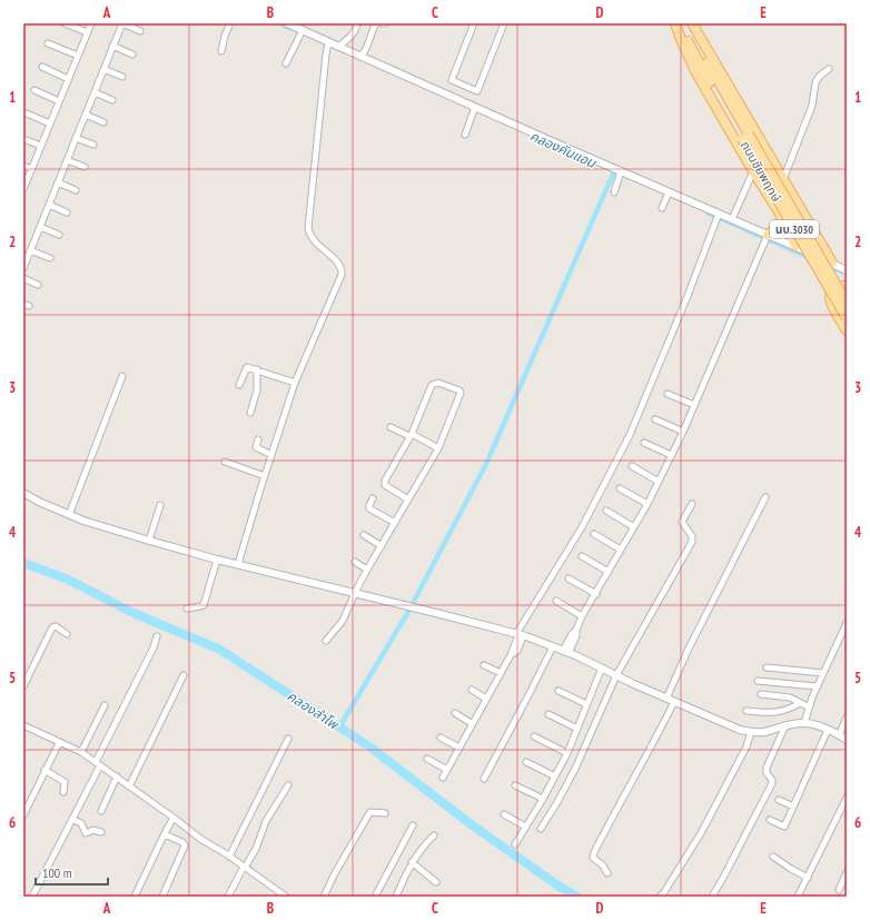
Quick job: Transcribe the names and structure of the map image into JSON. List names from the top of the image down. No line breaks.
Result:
{"streets":{"main road":["ถนนชัยพฤกษ์","นบ.3030"]},"water":["คลองคันแอน","คลองลำโพ"],"scale_bar":"100 m","grid":{"columns":["A","B","C","D","E"],"rows":["1","2","3","4","5","6"]}}
